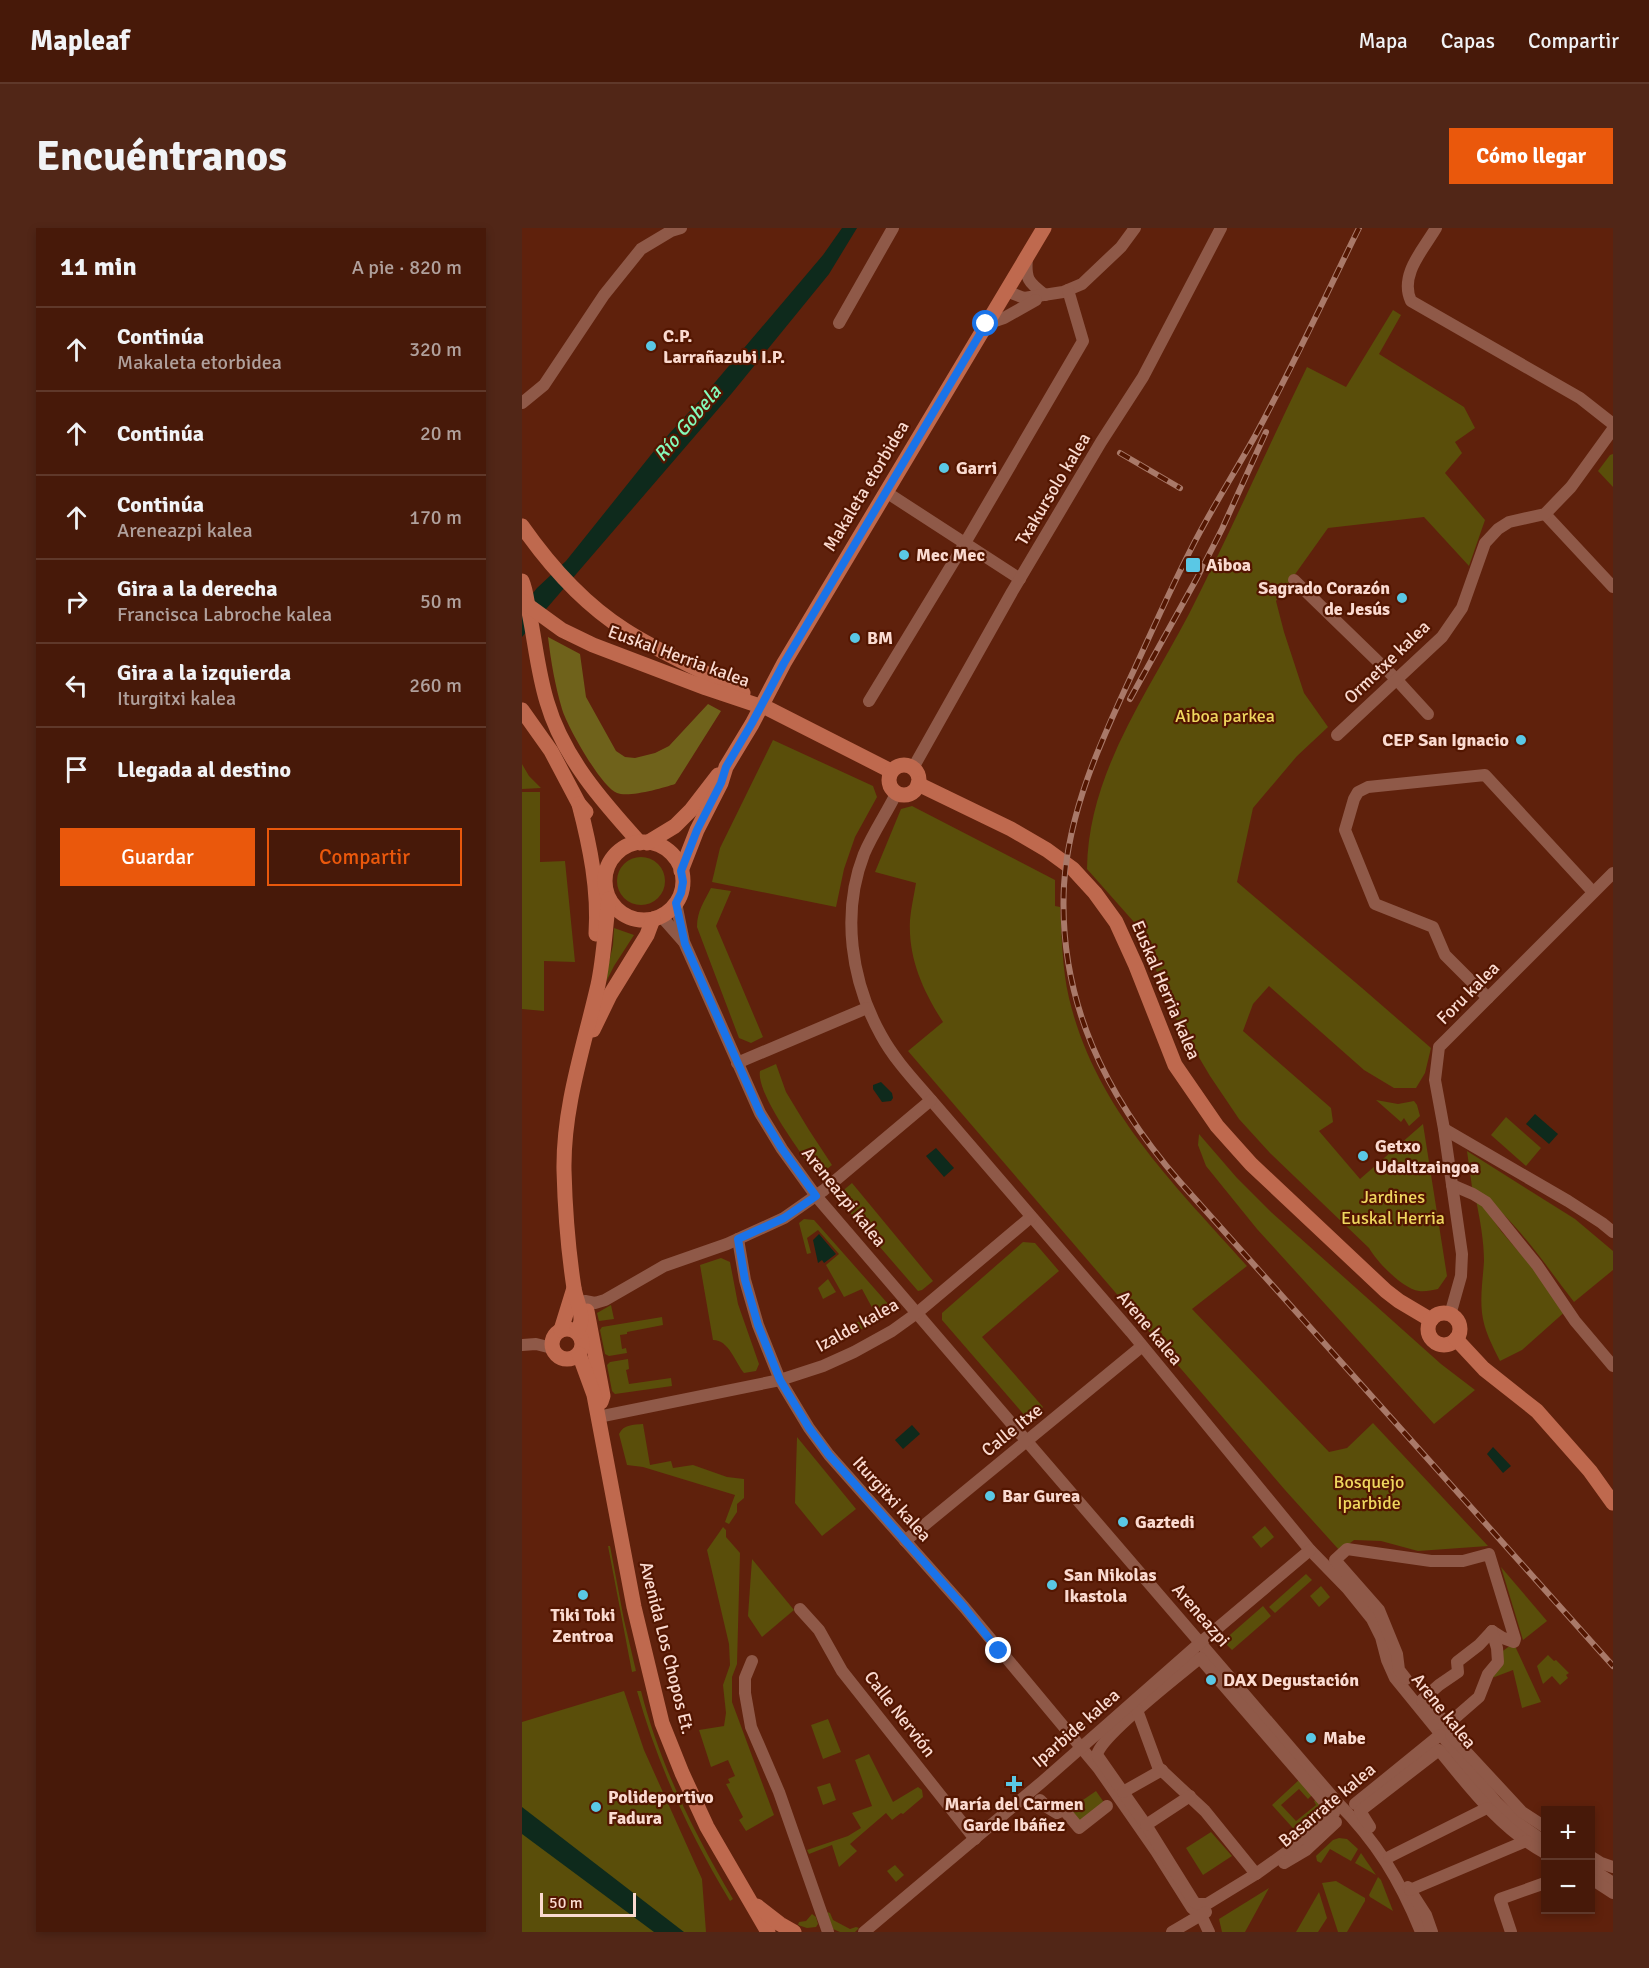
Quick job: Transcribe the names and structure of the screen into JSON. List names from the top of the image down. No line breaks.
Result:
{"streets":{"street":["Makaleta etorbidea","Txakursolo kalea","Euskal Herria kalea","Ormetxe kalea","Foru kalea","Areneazpi kalea","Izalde kalea","Arene kalea","Calle Itxe","Iturgitxi kalea","Areneazpi","Avenida Los Chopos Et.","Calle Nervión","Iparbide kalea","Basarrate kalea"]},"crossings":[["Makaleta etorbidea","Areneazpi kalea"],["Txakursolo kalea","Euskal Herria kalea"],["Txakursolo kalea","Arene kalea"],["Euskal Herria kalea","Foru kalea"],["Euskal Herria kalea","Arene kalea"],["Areneazpi kalea","Izalde kalea"],["Areneazpi kalea","Calle Itxe"],["Areneazpi kalea","Areneazpi"],["Izalde kalea","Arene kalea"],["Izalde kalea","Iturgitxi kalea"],["Izalde kalea","Avenida Los Chopos Et."],["Arene kalea","Calle Itxe"],["Arene kalea","Iparbide kalea"],["Arene kalea","Basarrate kalea"],["Calle Itxe","Iturgitxi kalea"],["Calle Itxe","Areneazpi"],["Iturgitxi kalea","Iparbide kalea"],["Iturgitxi kalea","Basarrate kalea"],["Areneazpi","Iparbide kalea"],["Areneazpi","Basarrate kalea"],["Calle Nervión","Iparbide kalea"]],"water":["Río Gobela"],"parks":["Aiboa parkea","Jardines Euskal Herria","Bosquejo Iparbide"],"places":{"other":["C.P. Larrañazubi I.P.","Garri","Mec Mec","Sagrado Corazón de Jesús","BM","CEP San Ignacio","Getxo Udaltzaingoa","Bar Gurea","Gaztedi","San Nikolas Ikastola","Tiki Toki Zentroa","DAX Degustación","Mabe","Polideportivo Fadura"],"transit":["Aiboa"],"health":["María del Carmen Garde Ibáñez"]},"scale_bar":"50 m","page":{"header":"Mapleaf","nav":["Mapa","Capas","Compartir"],"buttons":["Cómo llegar",["Guardar","Compartir"]],"title":"Encuéntranos","heading":["11 min","A pie · 820 m"],"list":[["Continúa","Makaleta etorbidea","320 m"],["Continúa","20 m"],["Continúa","Areneazpi kalea","170 m"],["Gira a la derecha","Francisca Labroche kalea","50 m"],["Gira a la izquierda","Iturgitxi kalea","260 m"],"Llegada al destino"],"map_buttons":["+","−"],"scale":"50 m"}}
